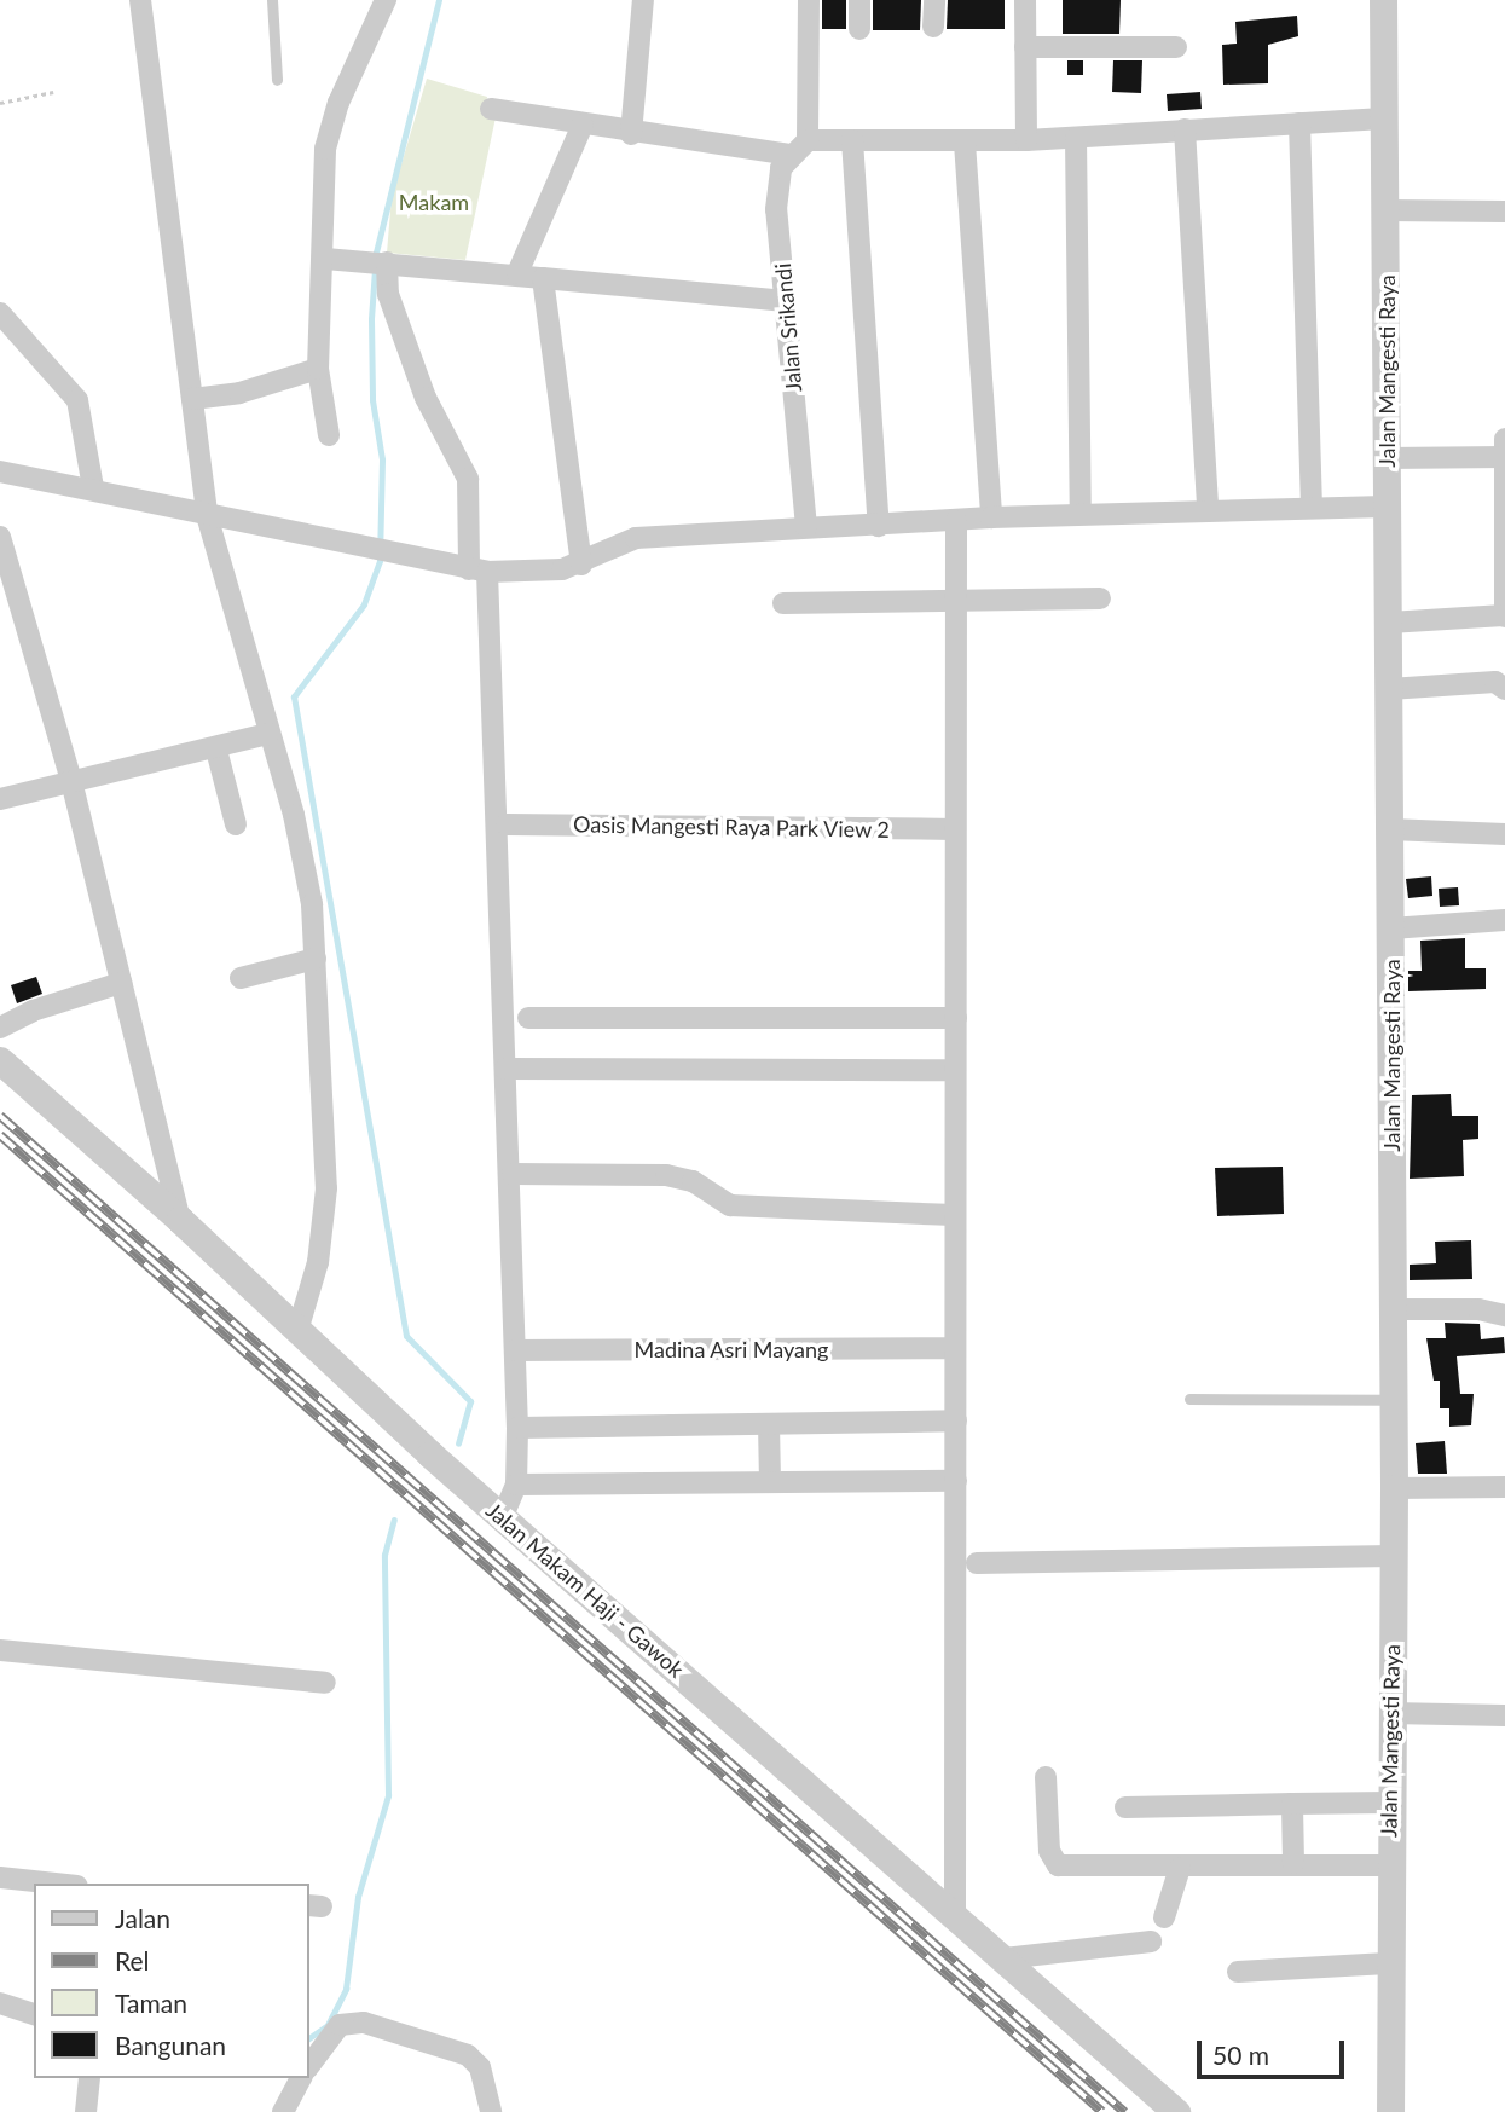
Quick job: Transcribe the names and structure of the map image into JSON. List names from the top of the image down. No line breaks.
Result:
{"streets":{"street":["Jalan Srikandi","Jalan Mangesti Raya","Oasis Mangesti Raya Park View 2","Madina Asri Mayang","Jalan Makam Haji - Gawok"]},"parks":["Makam"],"legend":["Jalan","Rel","Taman","Bangunan"],"scale_bar":"50 m"}
